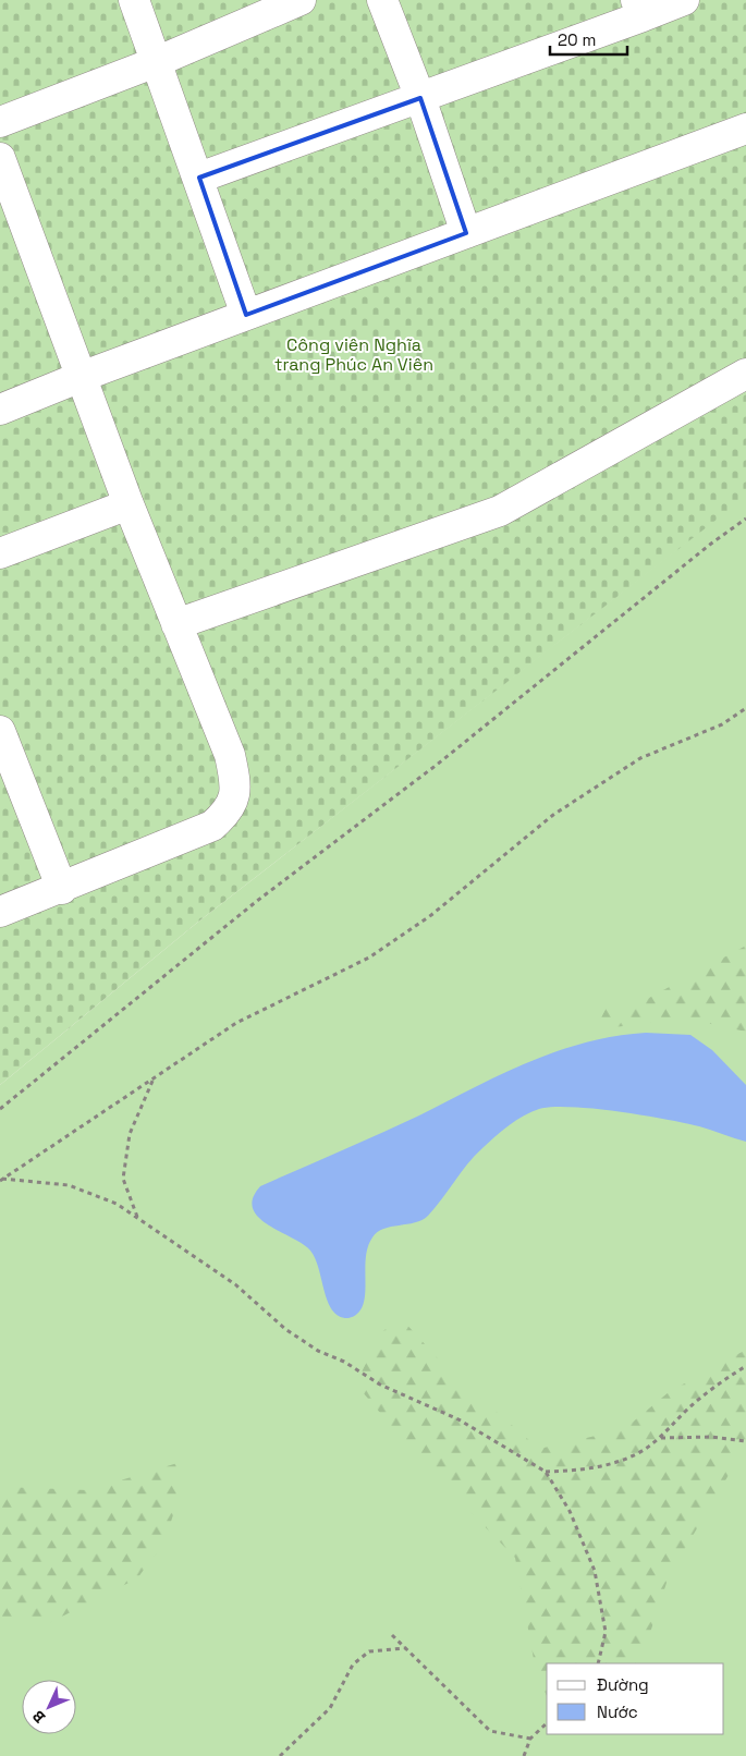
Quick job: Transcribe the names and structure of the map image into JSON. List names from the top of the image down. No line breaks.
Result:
{"parks":["Công viên Nghĩa trang Phúc An Viên"],"legend":["Đường","Nước"],"scale_bar":"20 m","north":"bottom left"}
